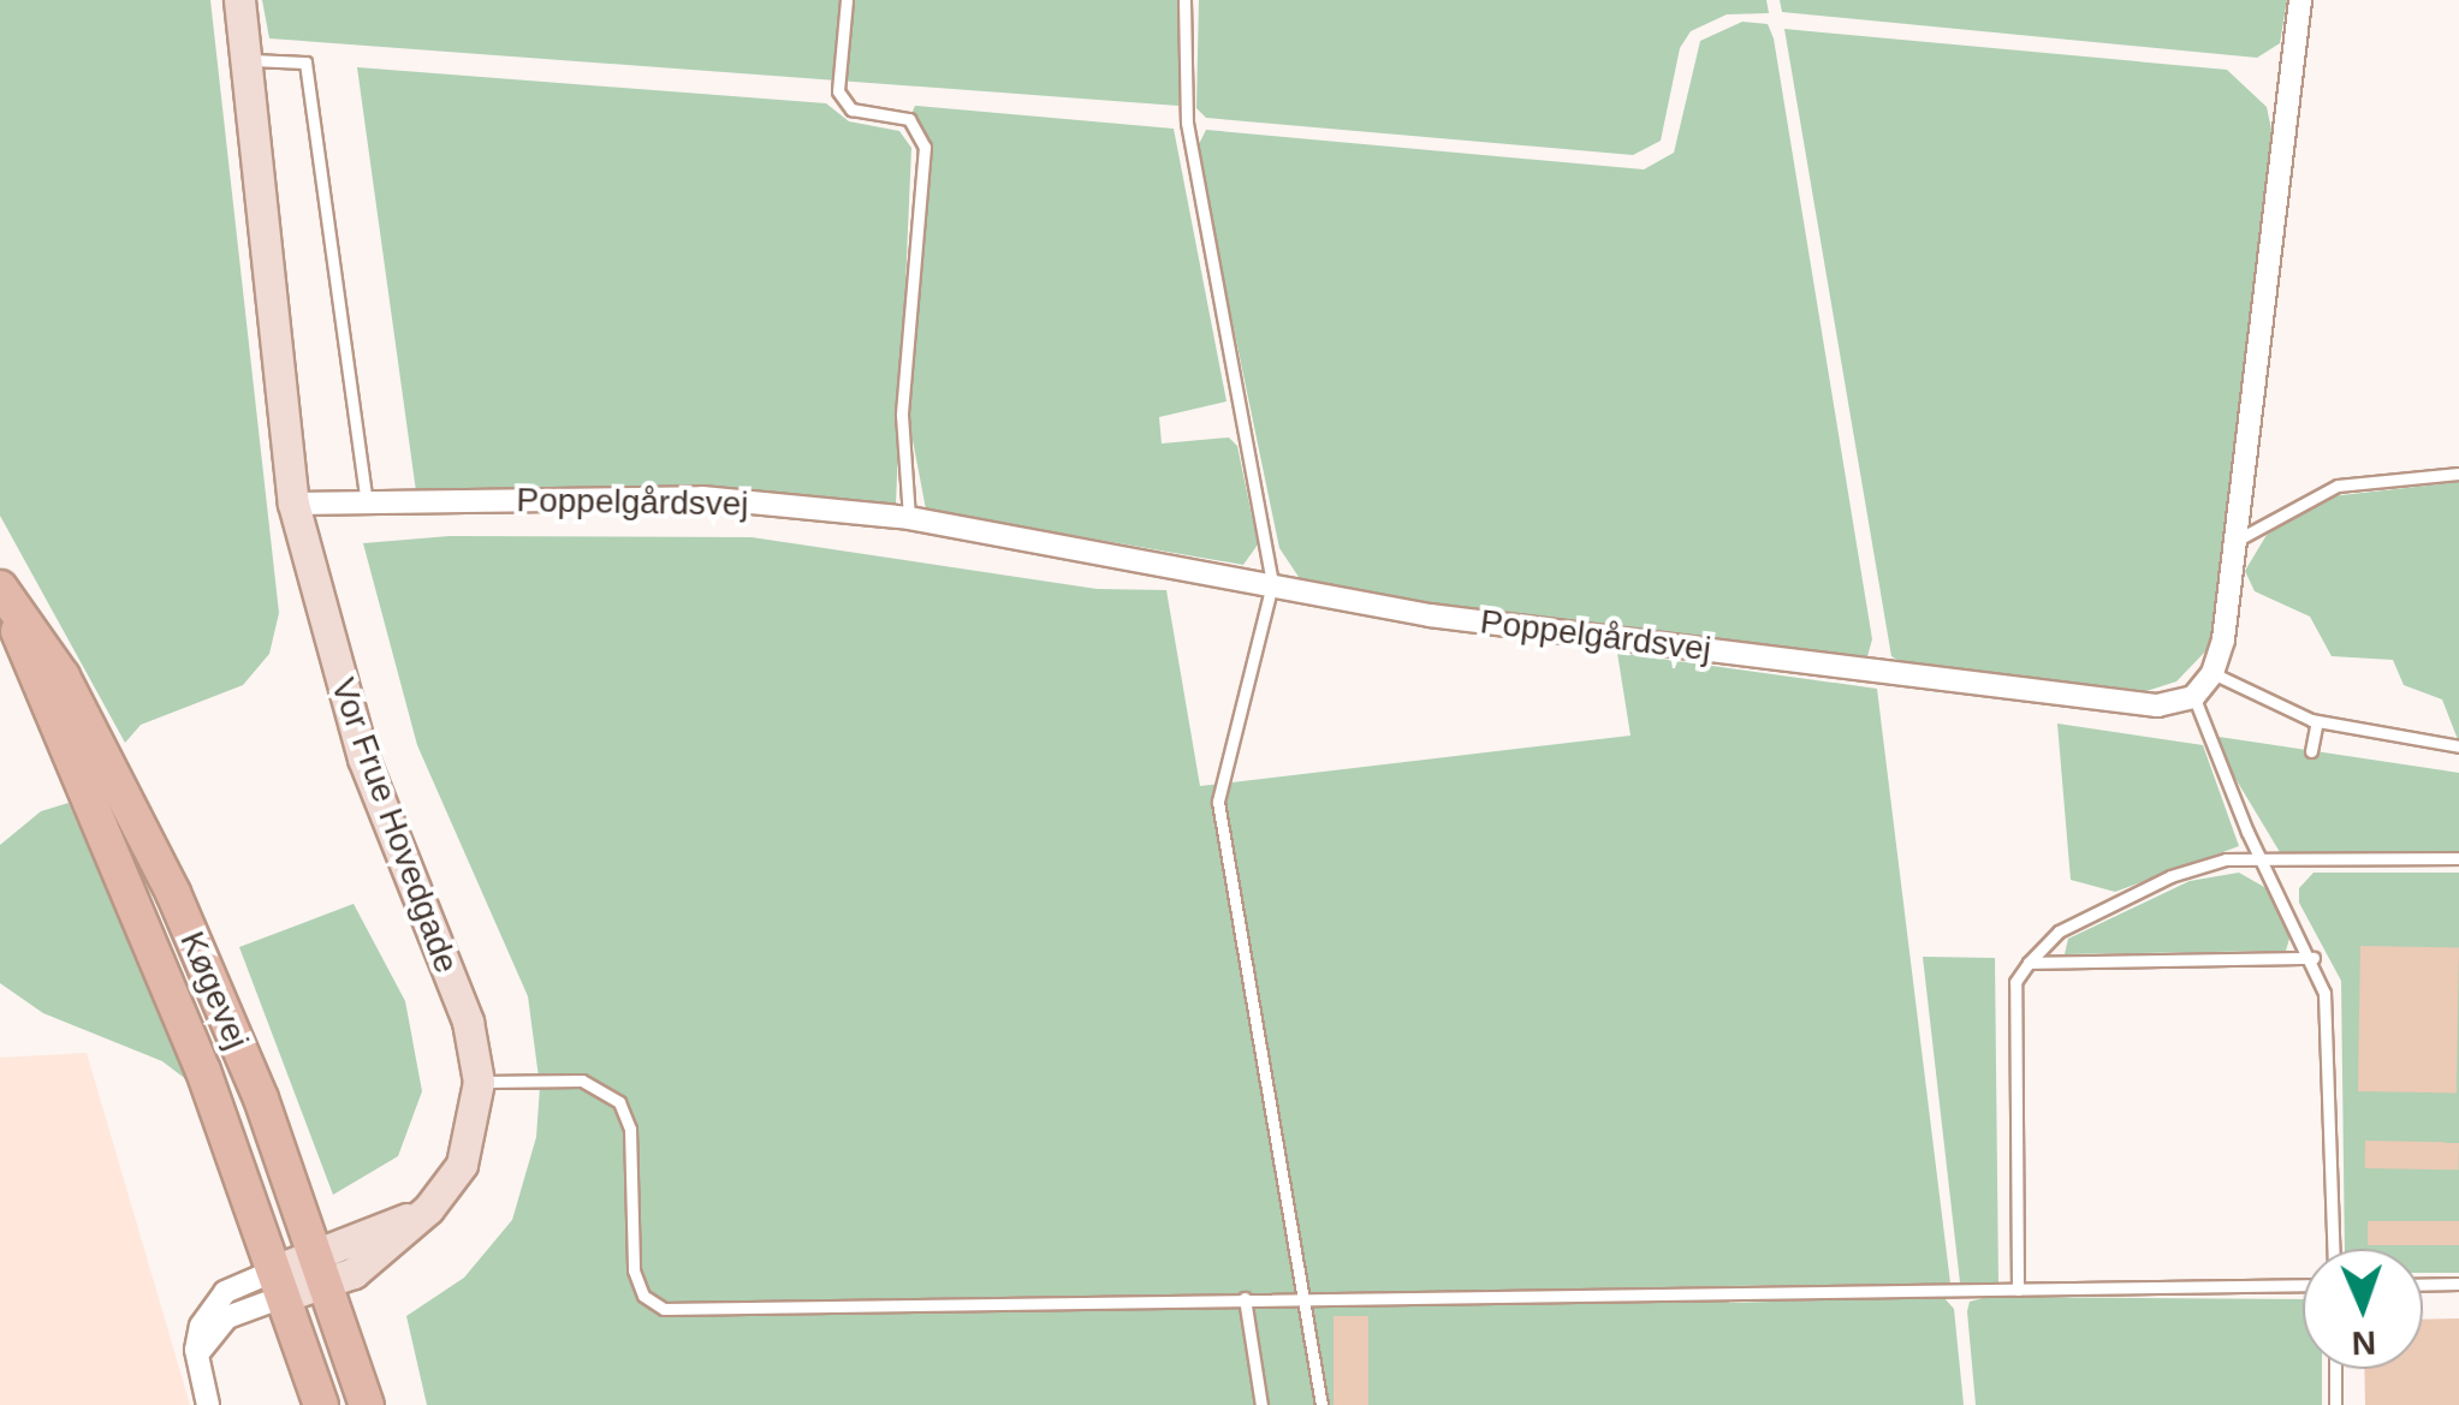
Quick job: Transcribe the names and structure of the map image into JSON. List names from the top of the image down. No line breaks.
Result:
{"streets":{"main road":["Køgevej"],"street":["Poppelgårdsvej","Vor Frue Hovedgade"]},"crossings":[["Poppelgårdsvej","Vor Frue Hovedgade"],["Vor Frue Hovedgade","Køgevej"]],"north":"bottom"}
